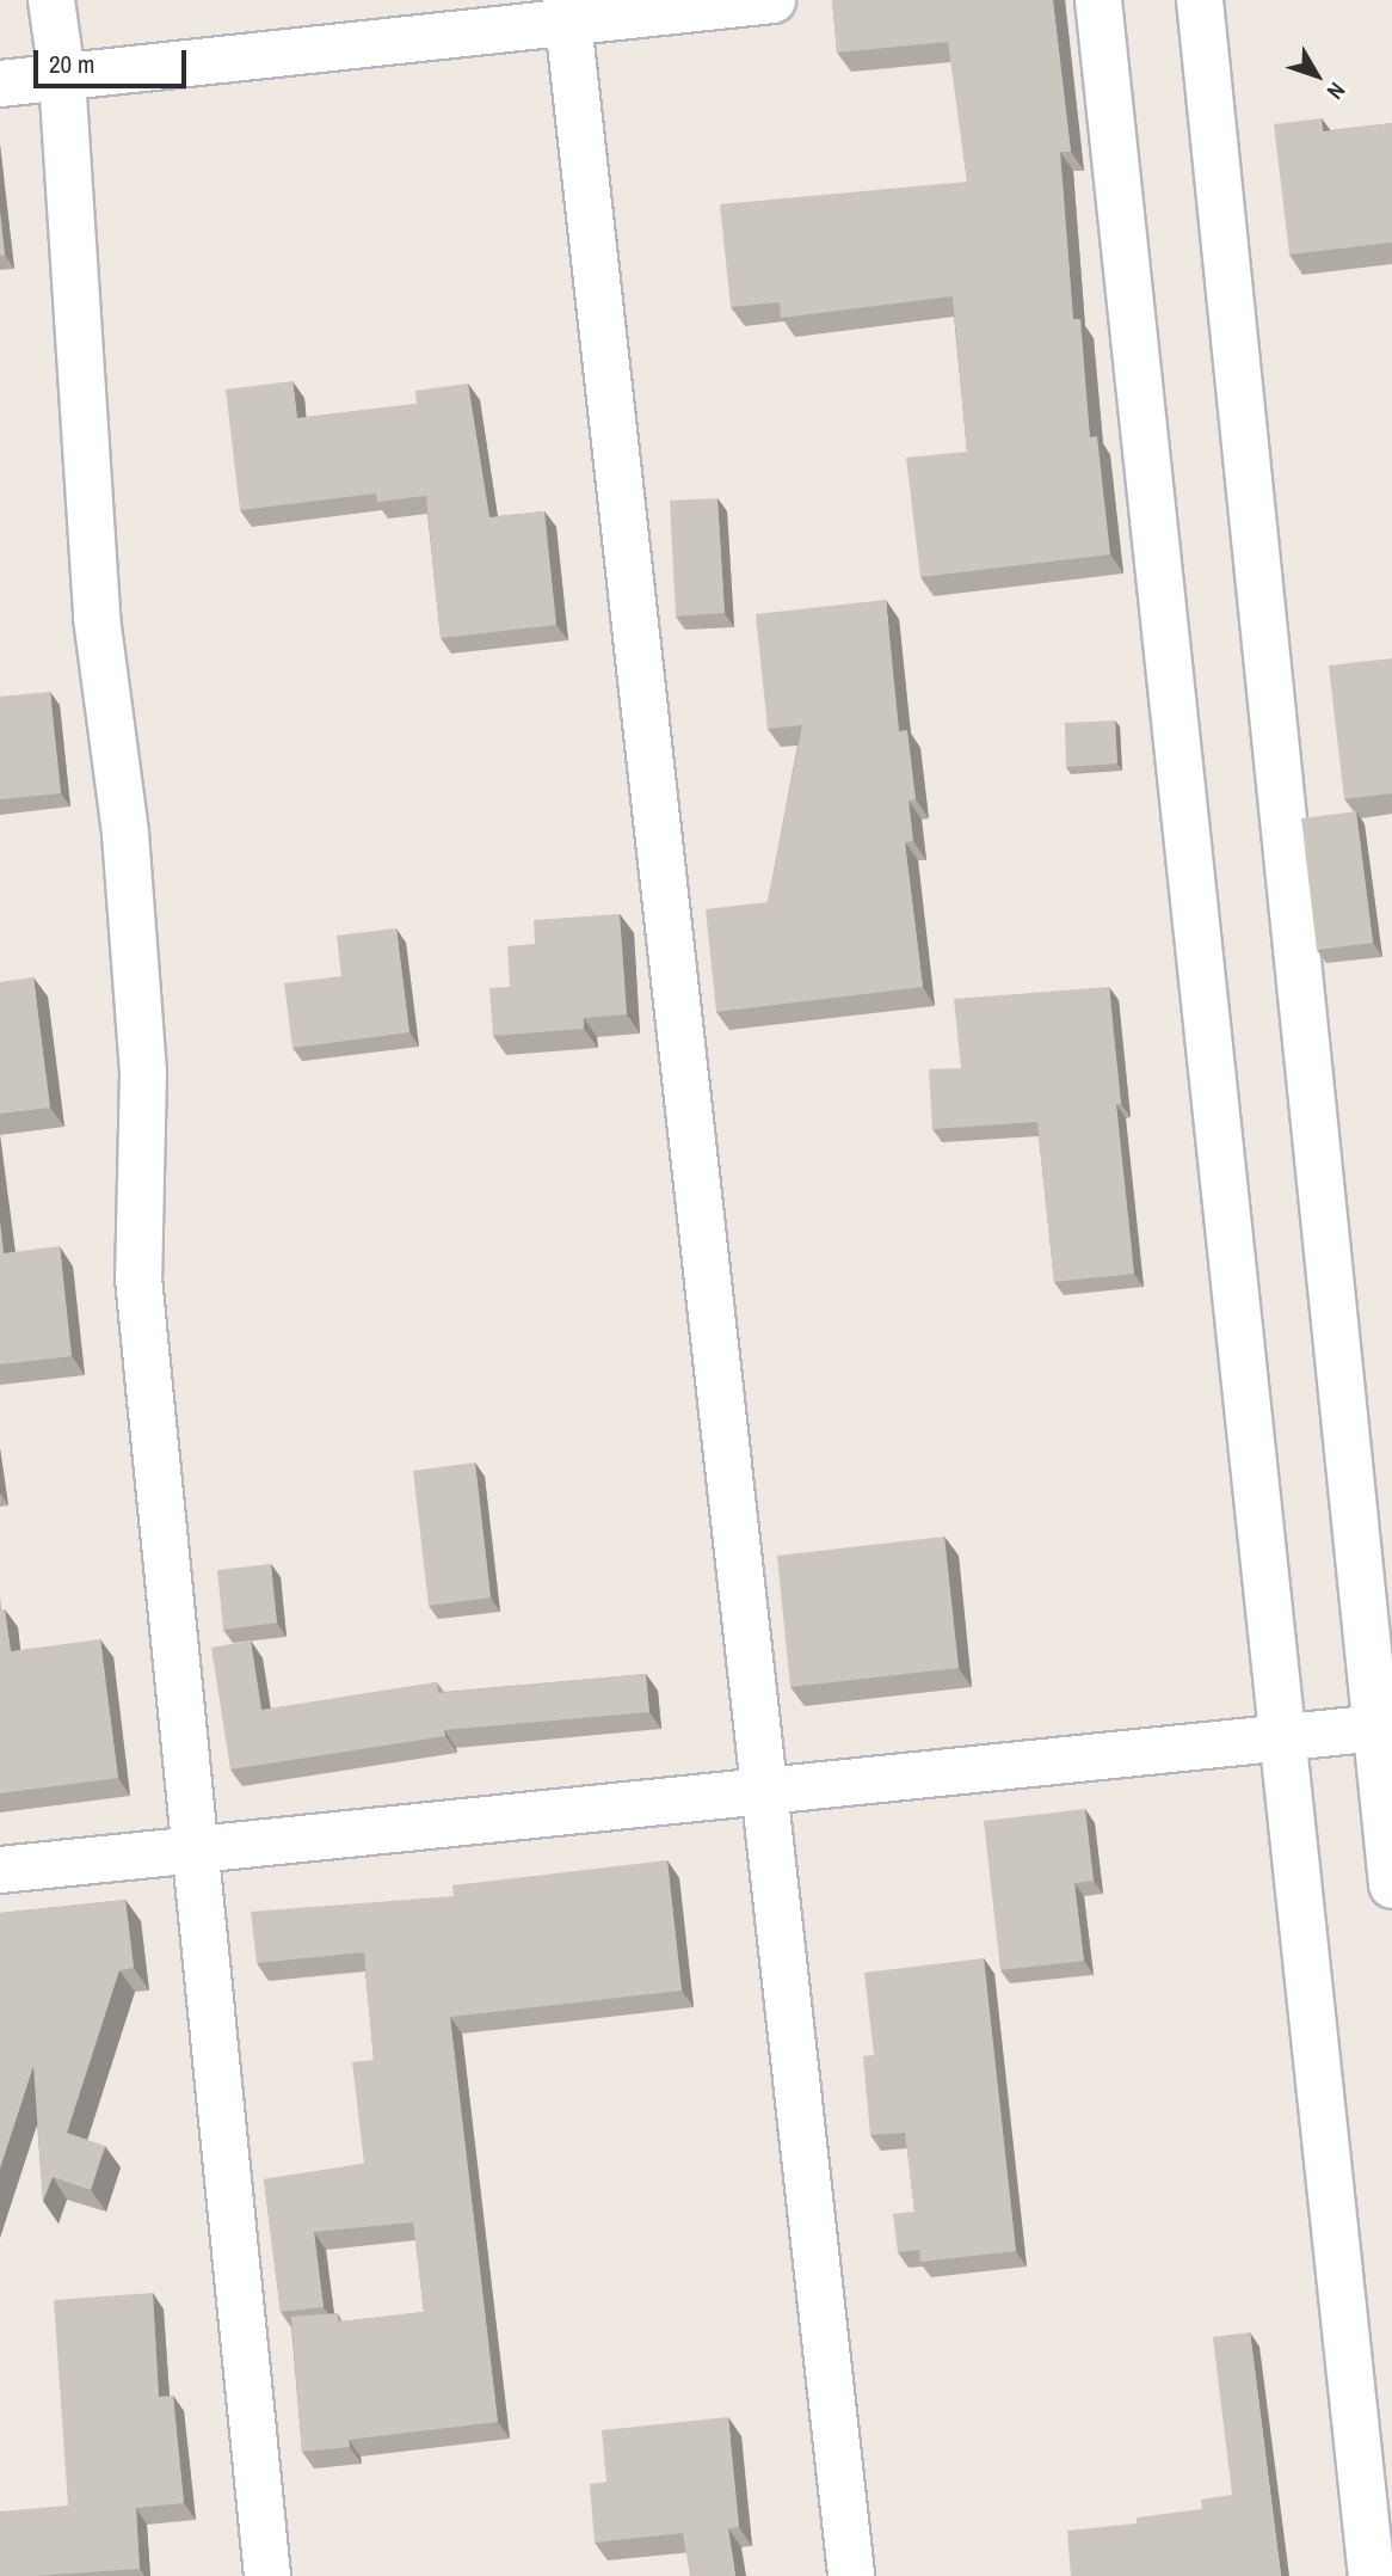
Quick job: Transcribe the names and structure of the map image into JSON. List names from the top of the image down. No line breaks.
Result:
{"scale_bar":"20 m","north":"bottom right"}
